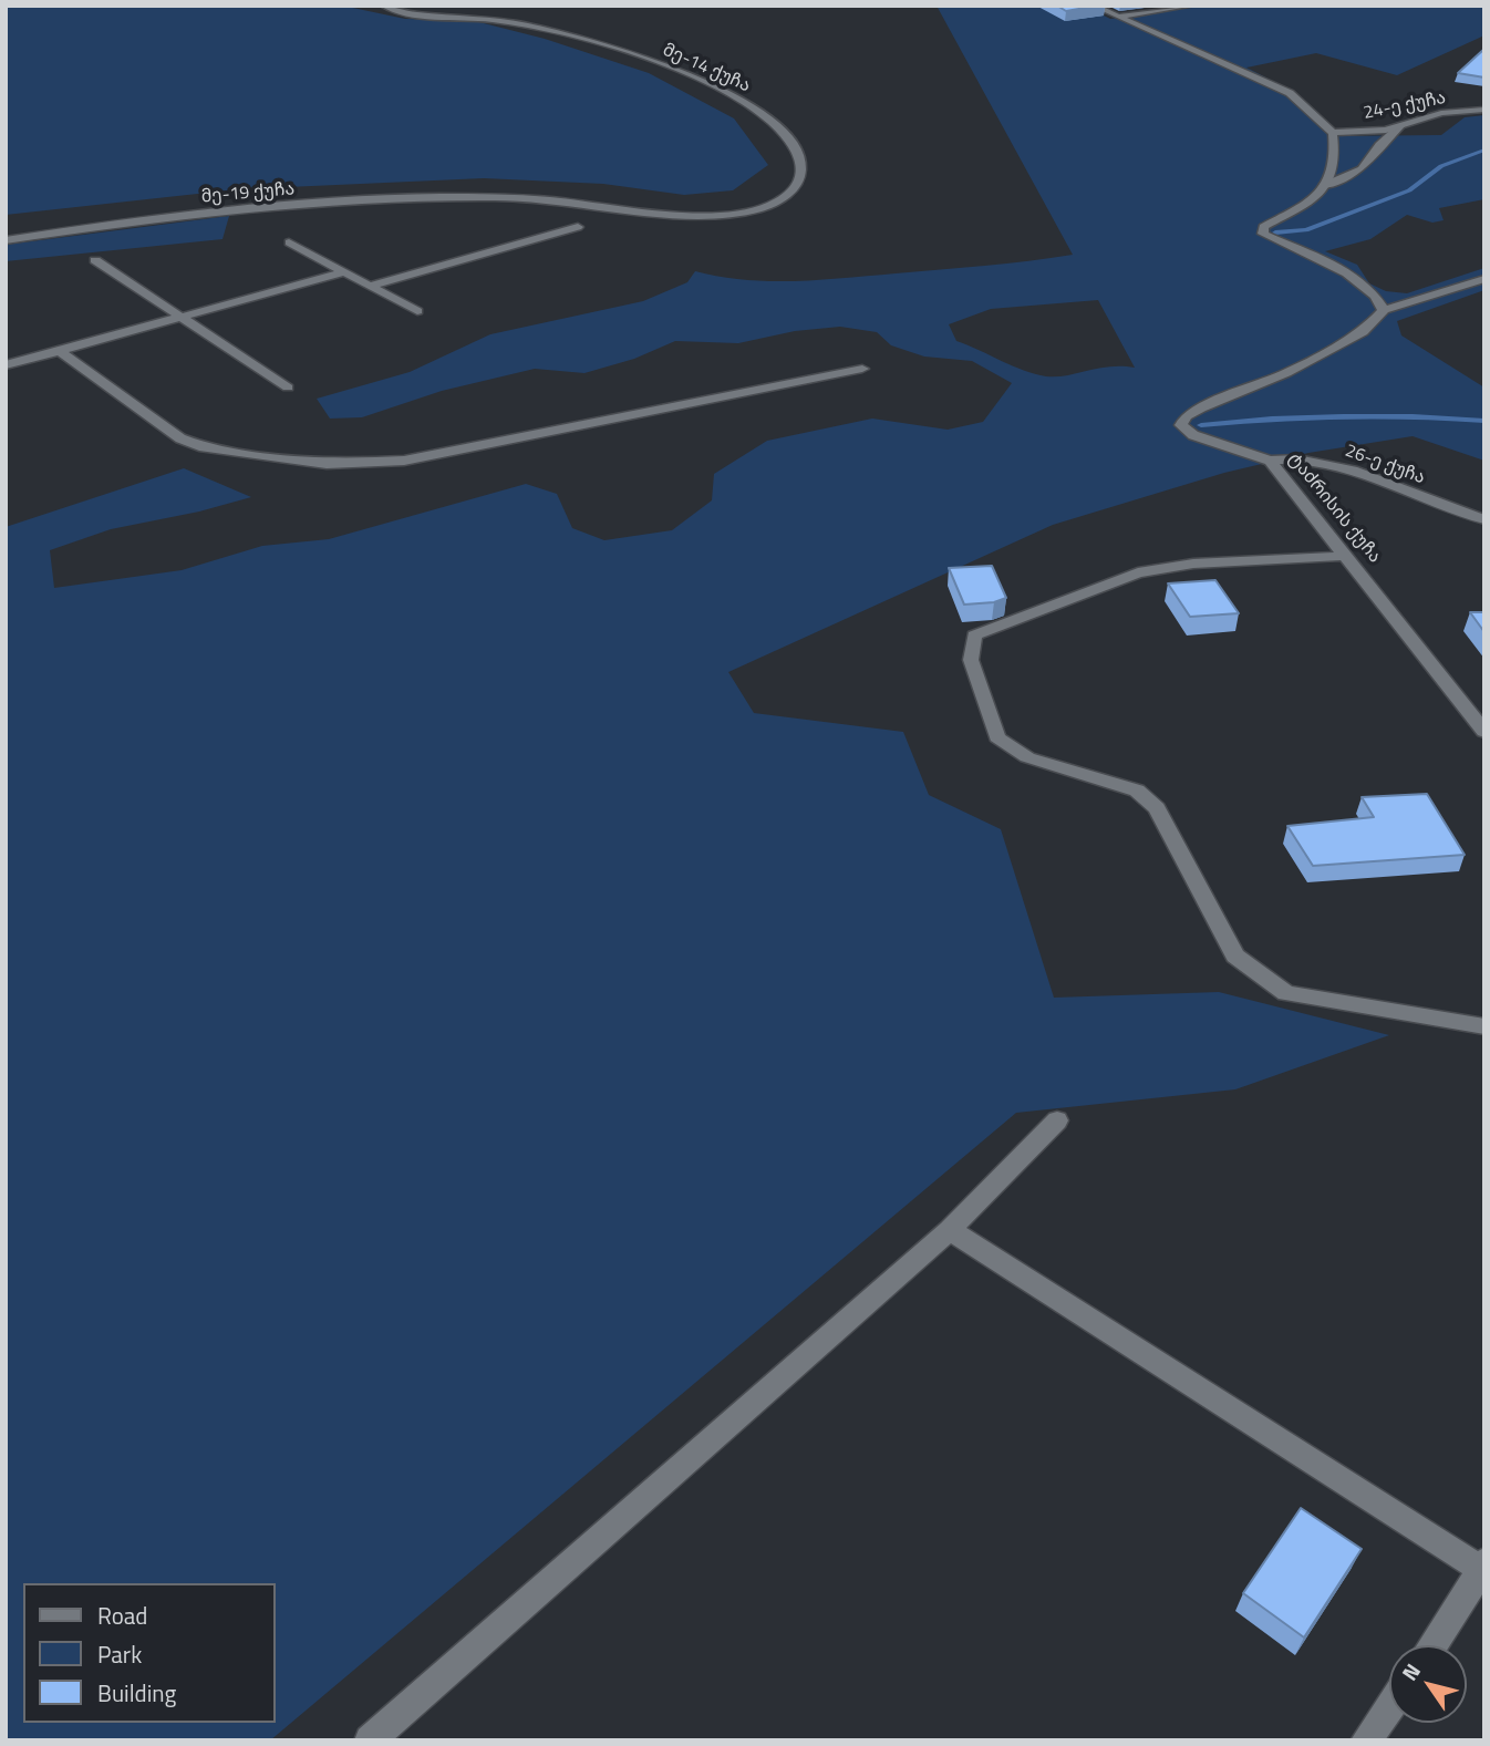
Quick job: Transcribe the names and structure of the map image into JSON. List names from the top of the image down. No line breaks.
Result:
{"streets":{"street":["მე-14 ქუჩა","24-ე ქუჩა","მე-19 ქუჩა","26-ე ქუჩა","ტაძრისის ქუჩა"]},"crossings":[["მე-14 ქუჩა","მე-19 ქუჩა"],["26-ე ქუჩა","ტაძრისის ქუჩა"]],"legend":["Road","Park","Building"],"north":"top left"}
